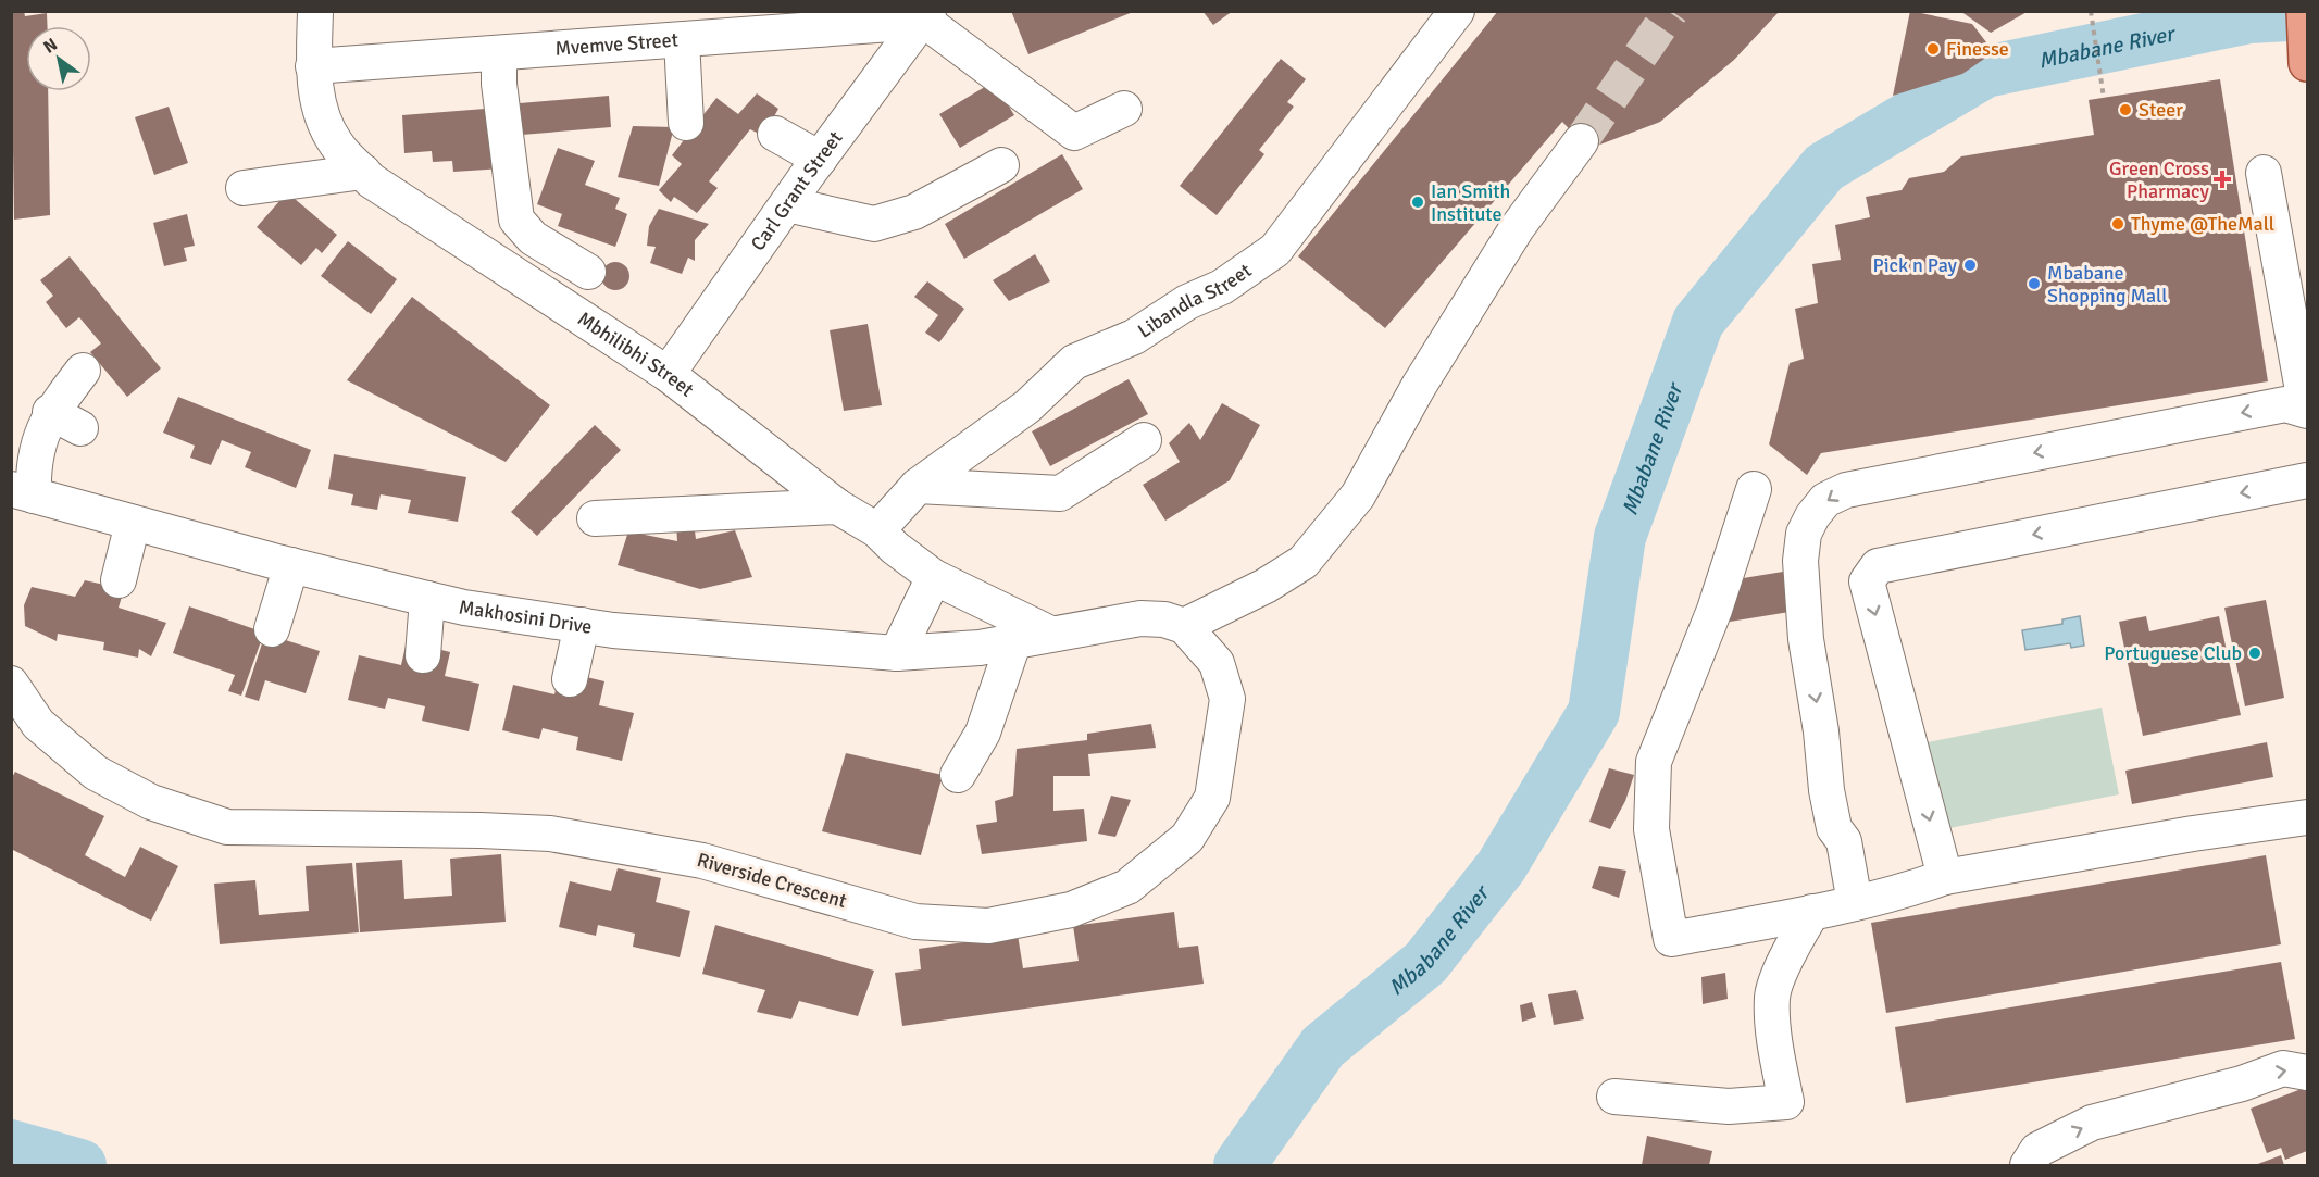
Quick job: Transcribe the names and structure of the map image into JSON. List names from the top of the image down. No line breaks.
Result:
{"streets":{"street":["Mvemve Street","Carl Grant Street","Libandla Street","Mbhilibhi Street","Makhosini Drive","Riverside Crescent"]},"crossings":[["Mvemve Street","Carl Grant Street"],["Mvemve Street","Mbhilibhi Street"],["Carl Grant Street","Mbhilibhi Street"],["Libandla Street","Mbhilibhi Street"],["Mbhilibhi Street","Makhosini Drive"]],"water":["Mbabane River"],"places":{"other":["Finesse","Steer","Ian Smith Institute","Thyme @TheMall","Pick n Pay","Mbabane Shopping Mall","Portuguese Club"],"health":["Green Cross Pharmacy"]},"north":"top left"}
